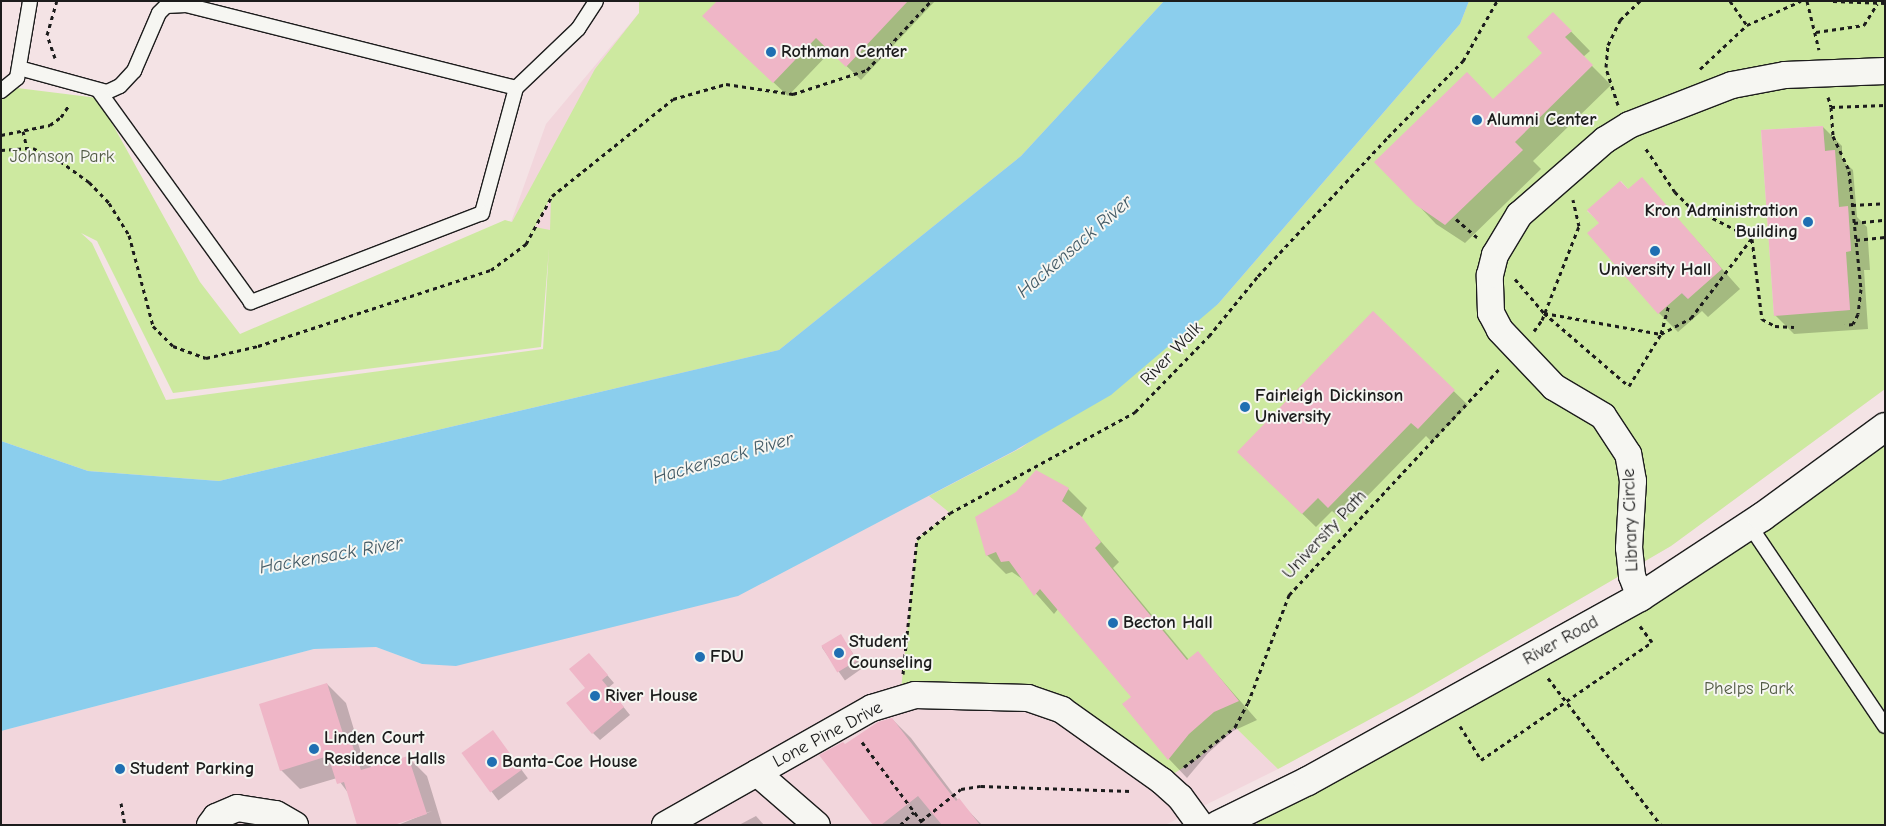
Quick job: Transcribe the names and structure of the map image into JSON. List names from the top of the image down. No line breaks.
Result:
{"streets":{"main road":["River Road"],"street":["Library Circle","Lone Pine Drive"],"path":["River Walk","University Path"]},"crossings":[["River Walk","Lone Pine Drive"],["Library Circle","University Path"],["Library Circle","River Road"],["University Path","Lone Pine Drive"]],"water":["Hackensack River"],"parks":["Johnson Park","Phelps Park"],"places":["Rothman Center","Alumni Center","Kron Administration Building","University Hall","Fairleigh Dickinson University","Becton Hall","Student Counseling","FDU","River House","Linden Court Residence Halls","Banta-Coe House","Student Parking"]}
